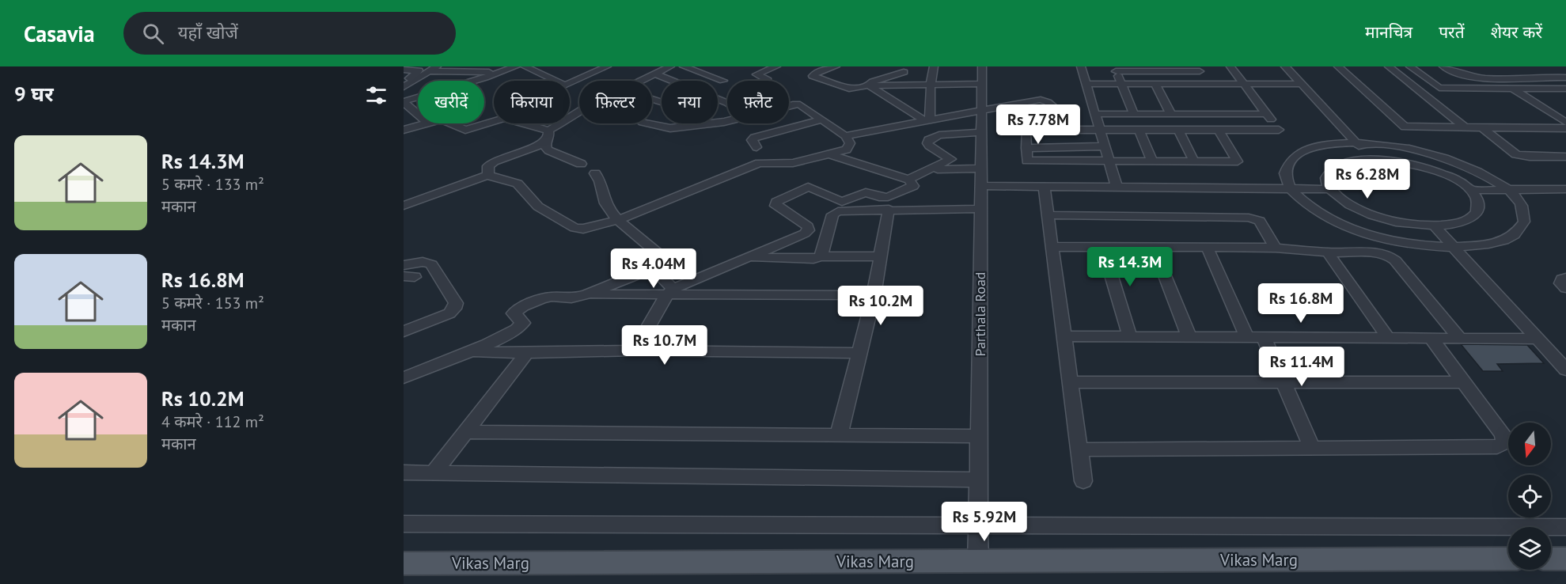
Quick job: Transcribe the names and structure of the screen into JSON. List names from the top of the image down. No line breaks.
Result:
{"streets":{"main road":["Vikas Marg"],"street":["Parthala Road"]},"crossings":[["Parthala Road","Vikas Marg"]],"north":"bottom","page":{"header":"Casavia","search":"यहाँ खोजें","nav":["मानचित्र","परतें","शेयर करें"],"heading":"9 घर","chip":["खरीदें","किराया","फ़िल्टर","नया","फ़्लैट"],"price":["Rs 7.78M","Rs 6.28M","Rs 14.3M","Rs 4.04M","Rs 16.8M","Rs 10.2M","Rs 10.7M","Rs 11.4M","Rs 5.92M"],"list":[{"name":"Rs 14.3M","note":"5 कमरे · 133 m² · मकान"},{"name":"Rs 16.8M","note":"5 कमरे · 153 m² · मकान"},{"name":"Rs 10.2M","note":"4 कमरे · 112 m² · मकान"}]}}
